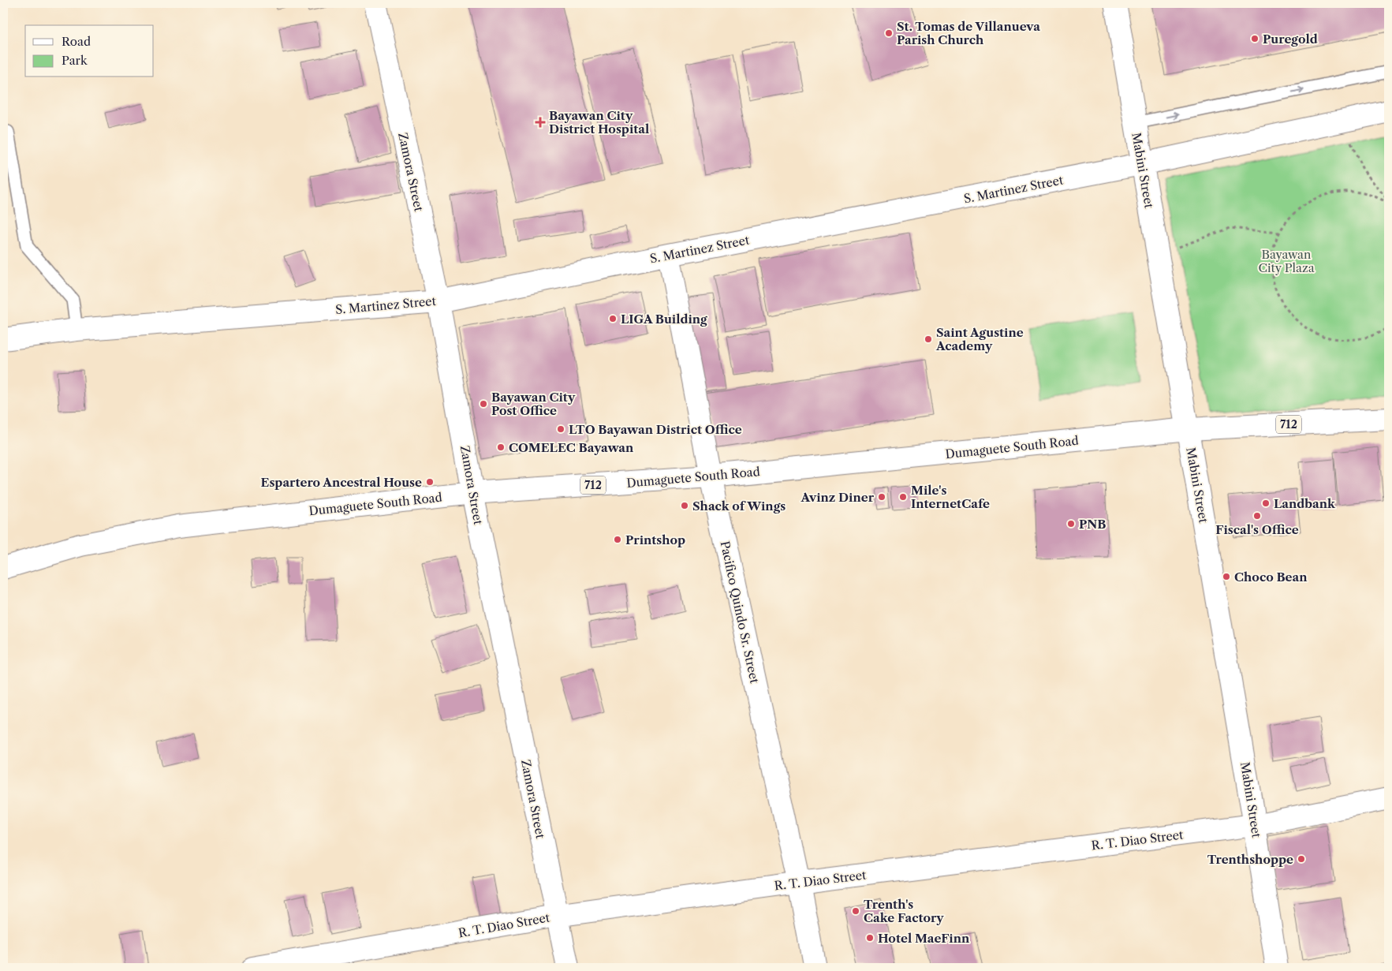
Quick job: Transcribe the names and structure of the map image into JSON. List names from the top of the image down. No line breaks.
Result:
{"streets":{"main road":["Mabini Street","Zamora Street","S. Martinez Street","712","Dumaguete South Road","Pacifico Quindo Sr. Street","R. T. Diao Street"]},"crossings":[["Mabini Street","S. Martinez Street"],["Mabini Street","Dumaguete South Road"],["Mabini Street","R. T. Diao Street"],["Zamora Street","S. Martinez Street"],["Zamora Street","Dumaguete South Road"],["Zamora Street","R. T. Diao Street"],["S. Martinez Street","Pacifico Quindo Sr. Street"],["Dumaguete South Road","Pacifico Quindo Sr. Street"],["Pacifico Quindo Sr. Street","R. T. Diao Street"]],"parks":["Bayawan City Plaza"],"places":{"other":["St. Tomas de Villanueva Parish Church","Puregold","LIGA Building","Saint Agustine Academy","Bayawan City Post Office","LTO Bayawan District Office","COMELEC Bayawan","Espartero Ancestral House","Avinz Diner","Mile's InternetCafe","Landbank","Shack of Wings","Fiscal's Office","PNB","Printshop","Choco Bean","Trenthshoppe","Trenth's Cake Factory","Hotel MaeFinn"],"health":["Bayawan City District Hospital"]},"legend":["Road","Park"]}
